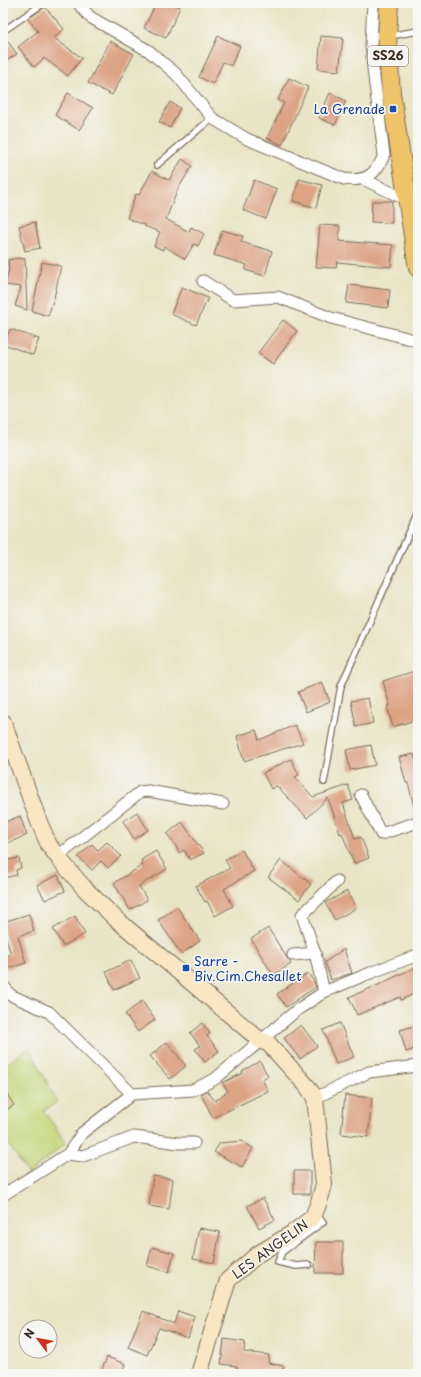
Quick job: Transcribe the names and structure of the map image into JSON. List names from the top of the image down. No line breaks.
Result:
{"streets":{"main road":["SS26"],"street":["LES ANGELIN"]},"places":{"transit":["La Grenade","Sarre - Biv.Cim.Chesallet"]},"north":"top left"}
